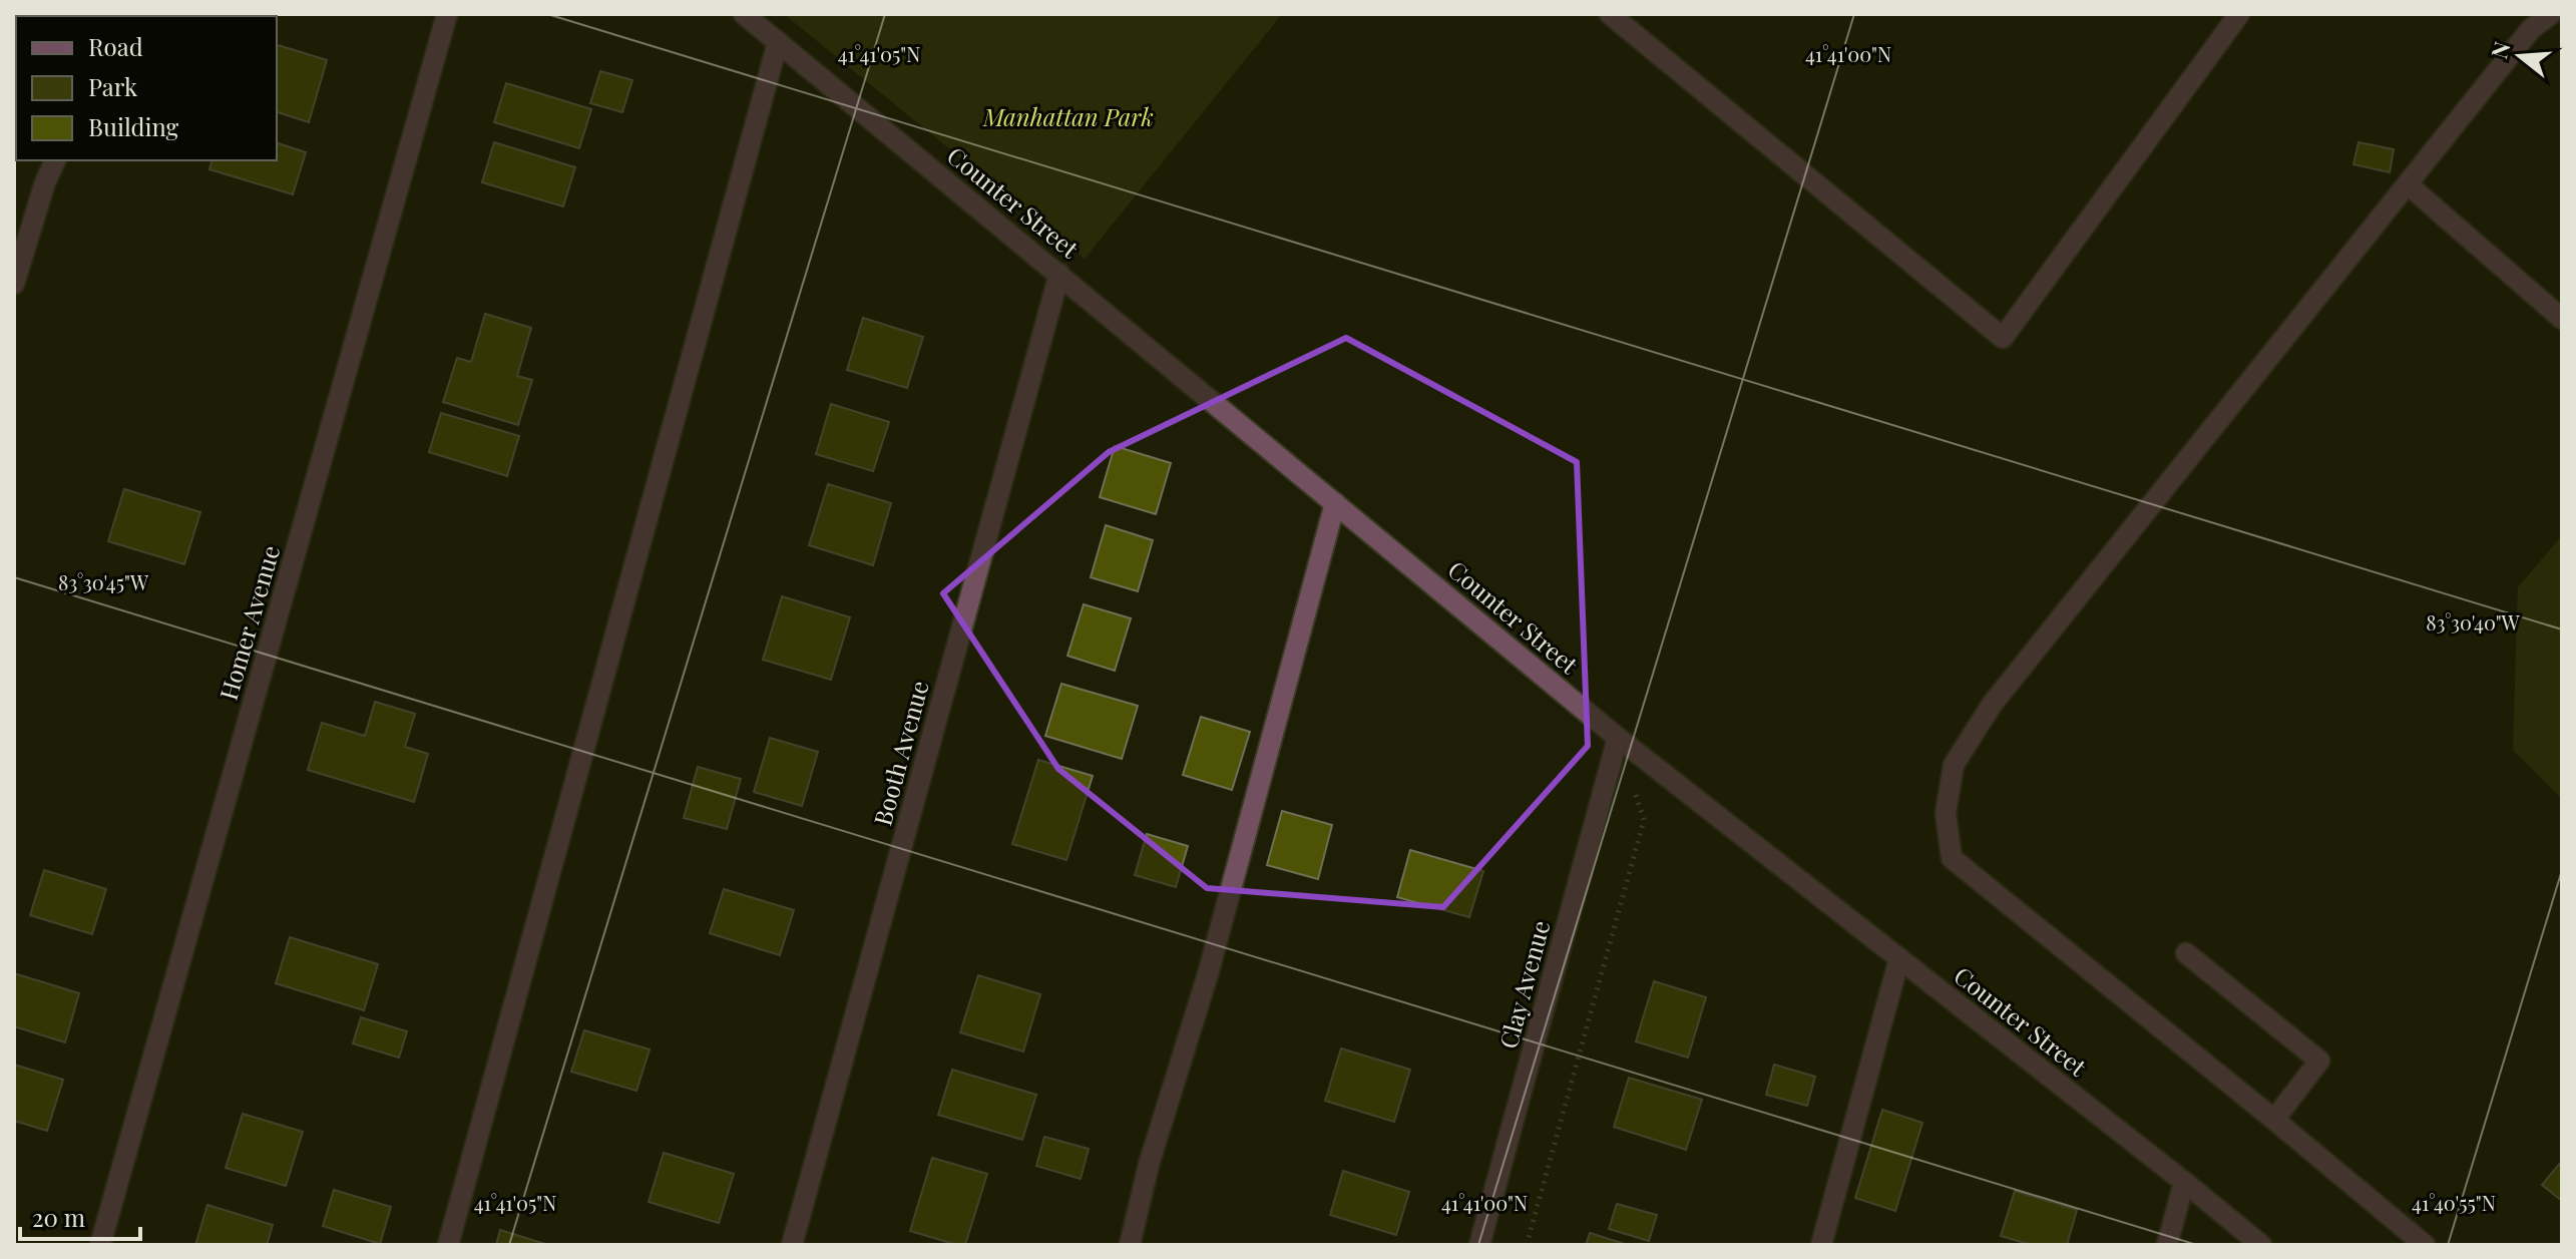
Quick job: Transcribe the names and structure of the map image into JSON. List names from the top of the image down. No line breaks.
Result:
{"streets":{"street":["Counter Street","Homer Avenue","Booth Avenue","Clay Avenue"]},"crossings":[["Counter Street","Booth Avenue"],["Counter Street","Clay Avenue"]],"parks":["Manhattan Park"],"legend":["Road","Park","Building"],"scale_bar":"20 m","north":"left","coordinates":["41°41'05\"N","41°41'00\"N","83°30'45\"W","83°30'40\"W","41°40'55\"N"]}
